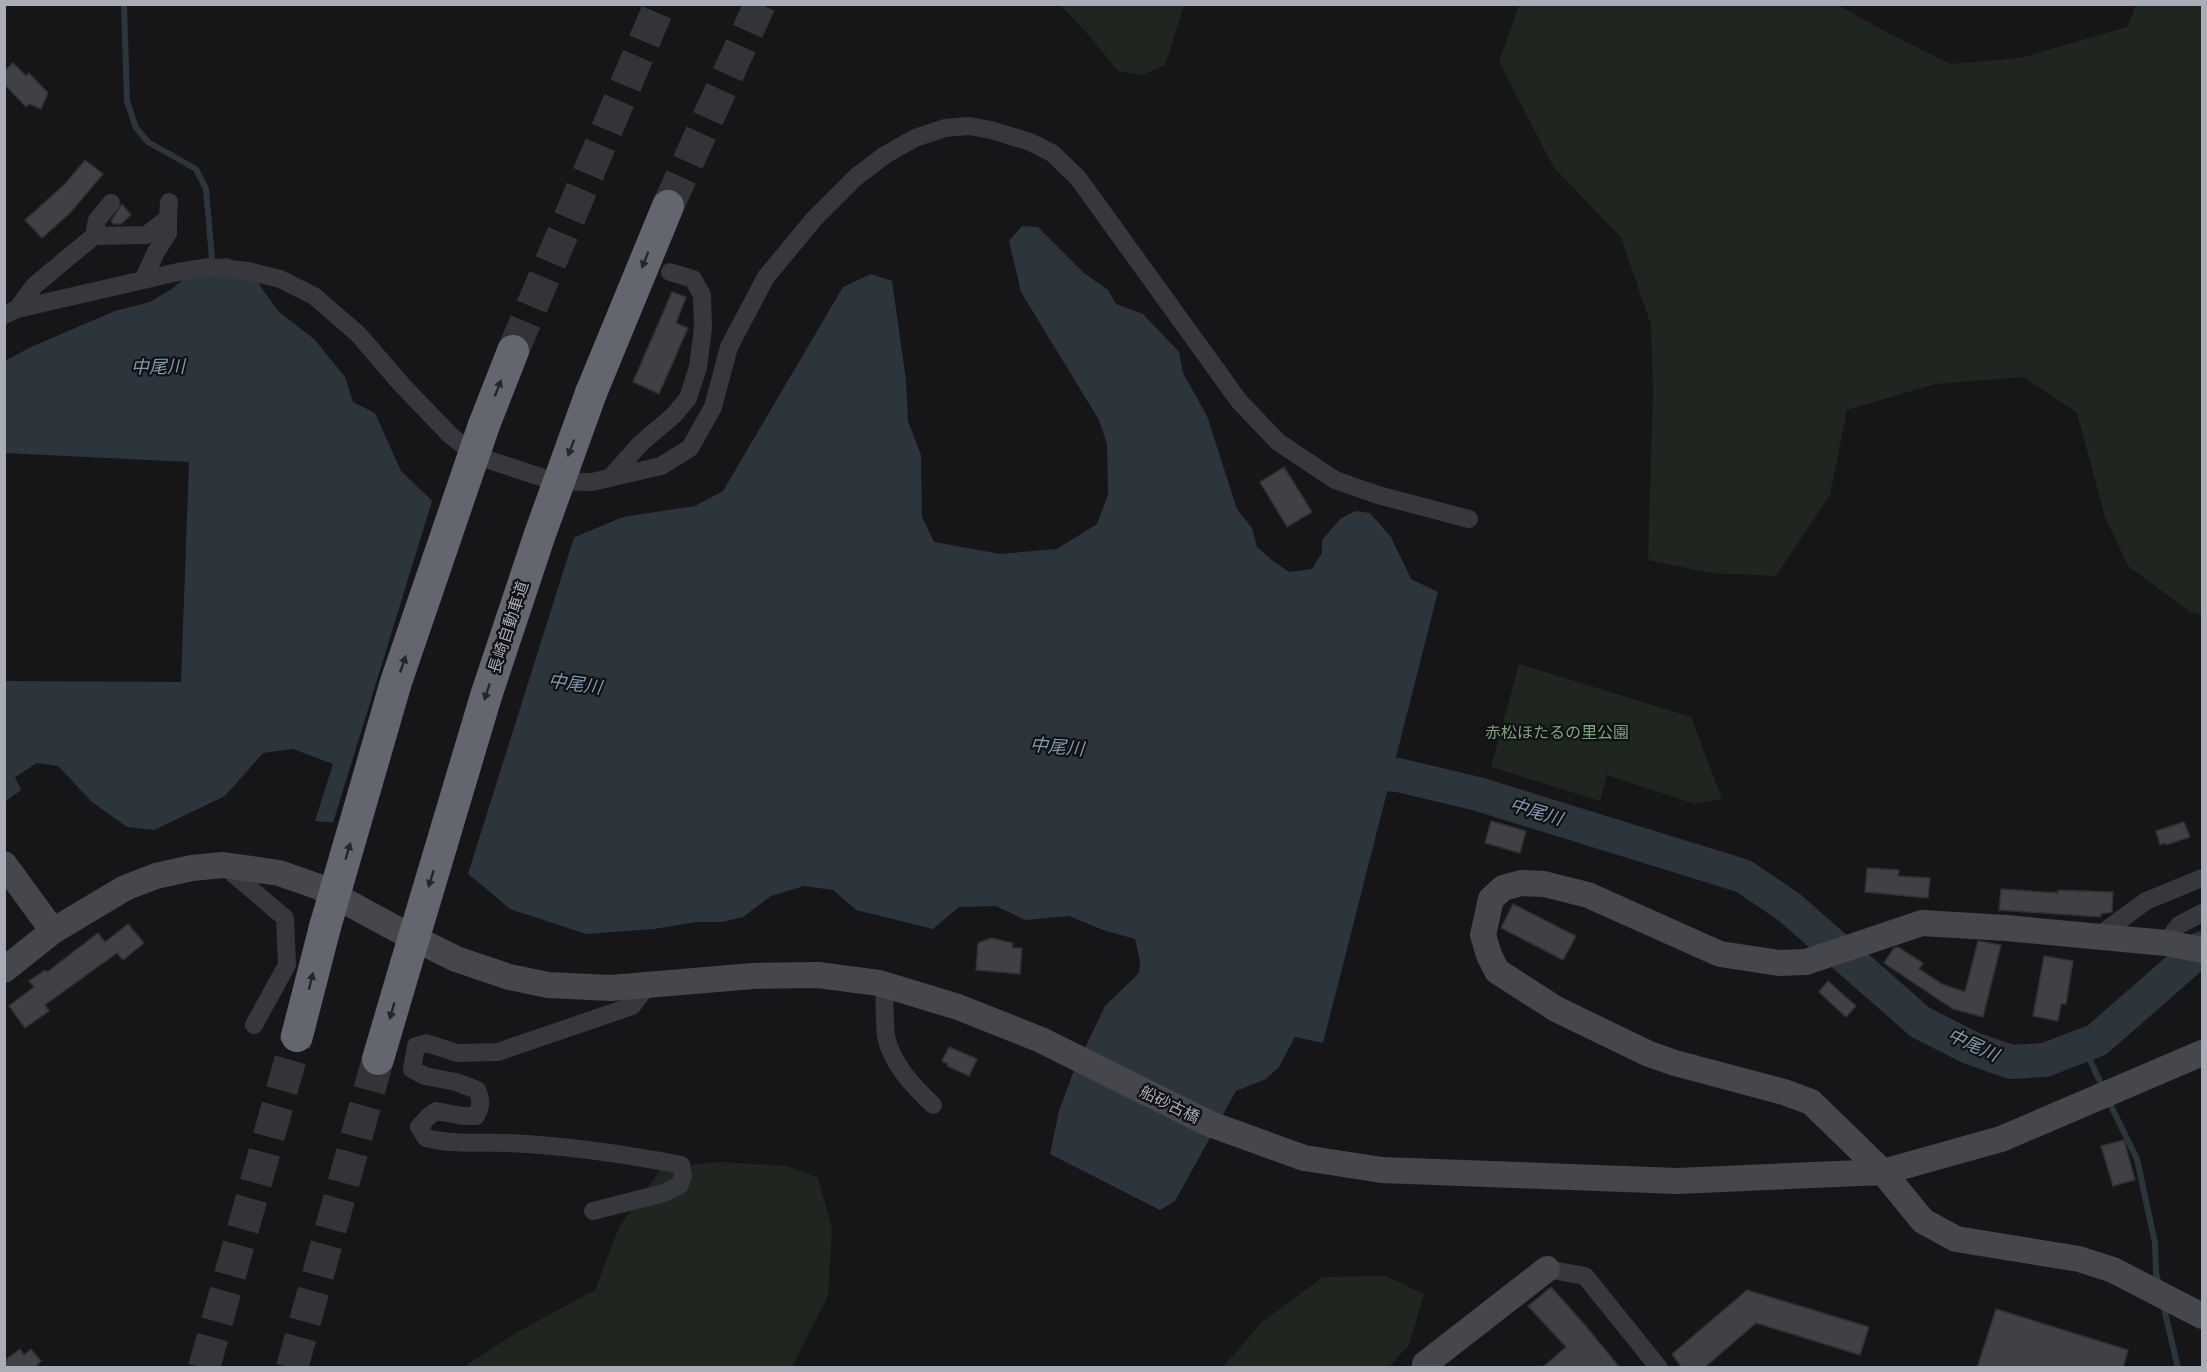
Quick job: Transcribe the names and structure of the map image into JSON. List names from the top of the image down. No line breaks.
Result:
{"streets":{"highway":["長崎自動車道"],"street":["船砂古橋"]},"water":["中尾川"],"parks":["赤松ほたるの里公園"]}
